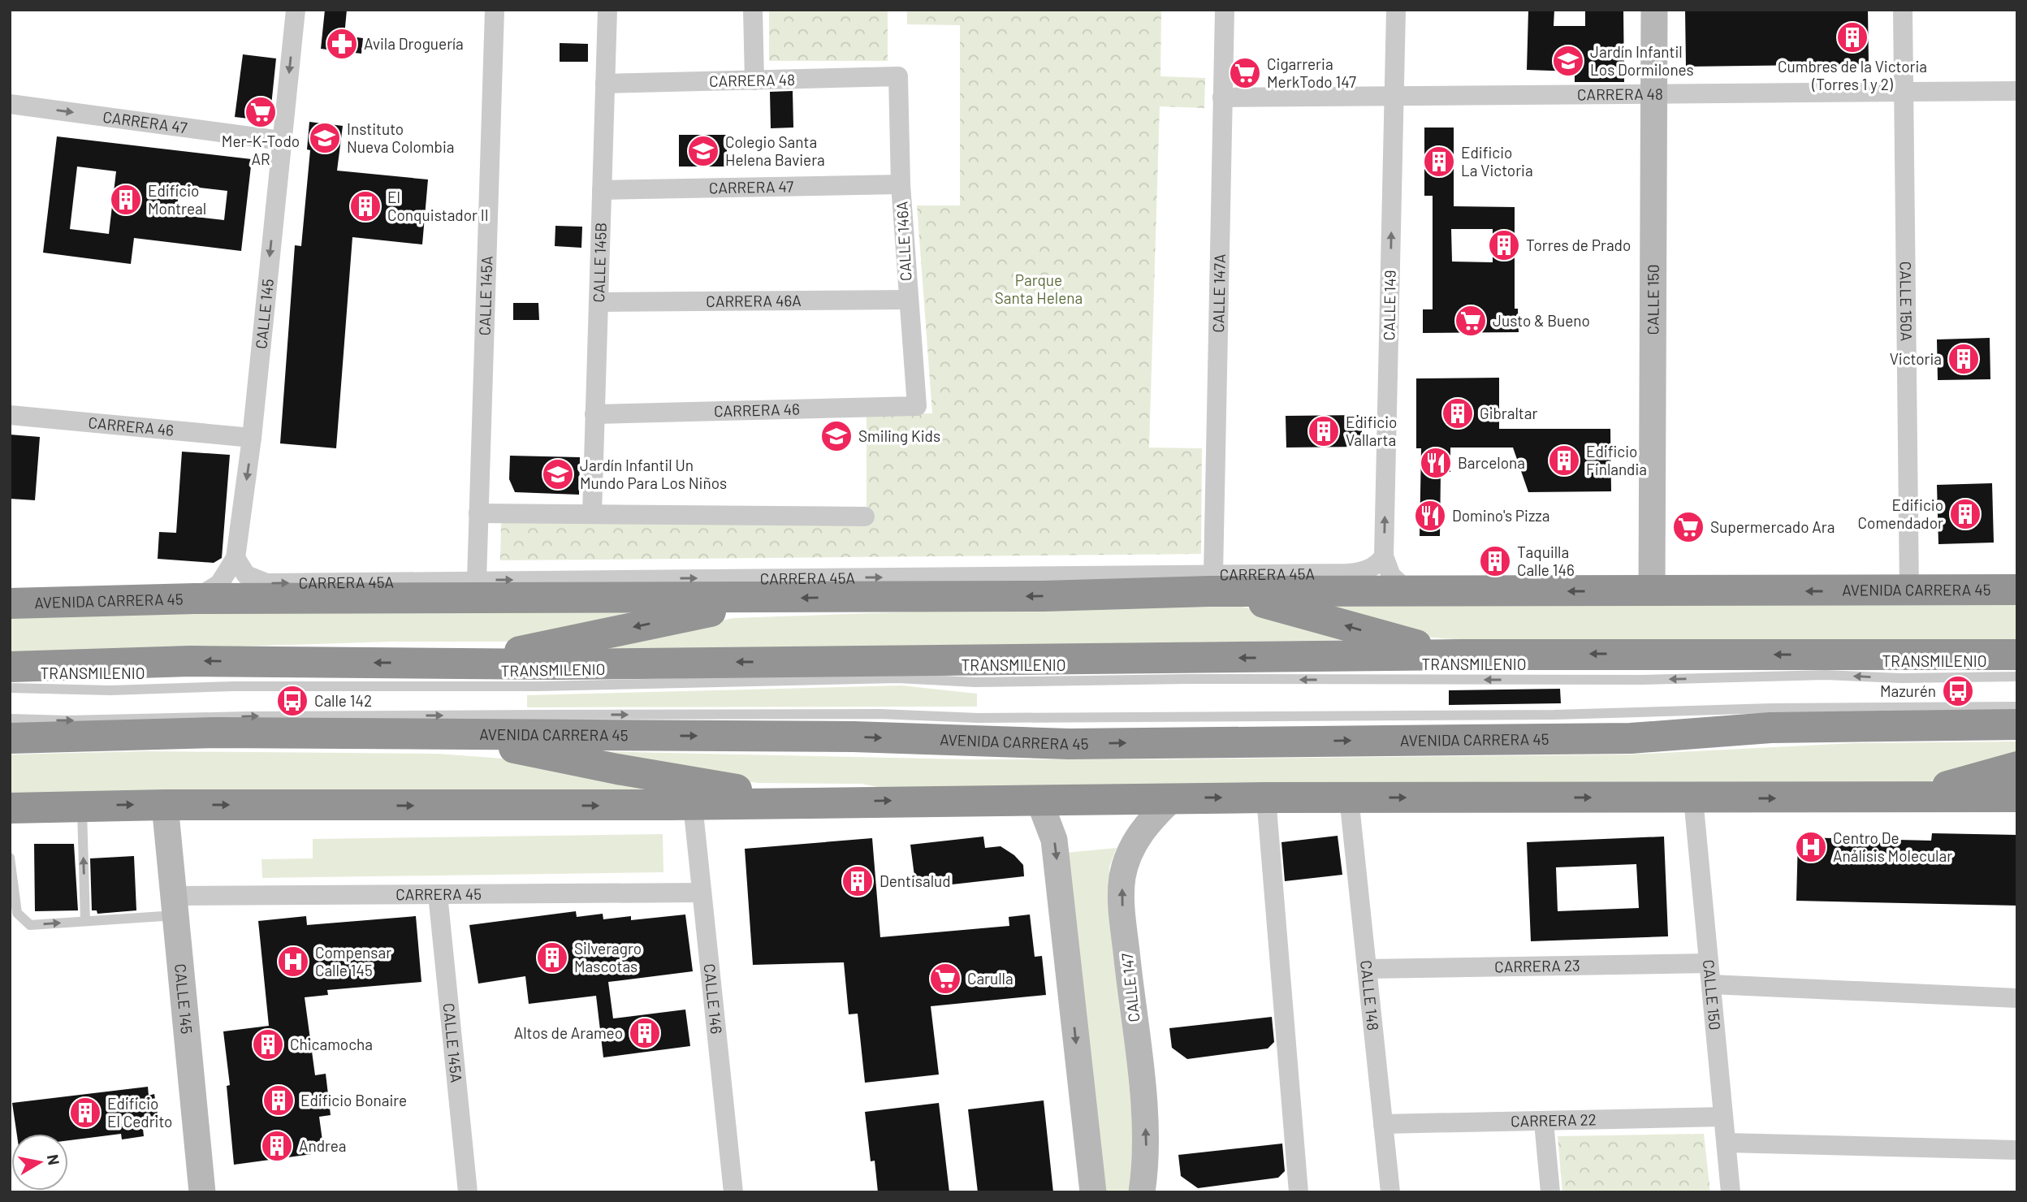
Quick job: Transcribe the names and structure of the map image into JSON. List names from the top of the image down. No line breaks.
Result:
{"streets":{"highway":["AVENIDA CARRERA 45"],"street":["CARRERA 48","CARRERA 47","CALLE 146A","CALLE 145B","CALLE 147A","CALLE 145A","CALLE 150","CALLE 150A","CARRERA 46A","CALLE 149","CALLE 145","CARRERA 46","CARRERA 45A","CARRERA 45","CARRERA 23","CALLE 147","CALLE 148","CALLE 146","CARRERA 22"],"lane":["TRANSMILENIO"]},"crossings":[["CARRERA 48","CALLE 146A"],["CARRERA 48","CALLE 145B"],["CARRERA 48","CALLE 147A"],["CARRERA 48","CALLE 150"],["CARRERA 48","CALLE 150A"],["CARRERA 48","CALLE 149"],["CARRERA 47","CALLE 146A"],["CARRERA 47","CALLE 145B"],["CARRERA 47","CALLE 145"],["CALLE 146A","CARRERA 46A"],["CALLE 146A","CARRERA 46"],["CALLE 145B","CARRERA 46A"],["CALLE 145B","CARRERA 46"],["CALLE 147A","CARRERA 45A"],["CALLE 147A","AVENIDA CARRERA 45"],["CALLE 145A","CARRERA 45A"],["CALLE 145A","CARRERA 45"],["CALLE 150","AVENIDA CARRERA 45"],["CALLE 150","CARRERA 23"],["CALLE 150","CARRERA 22"],["CALLE 150A","AVENIDA CARRERA 45"],["CALLE 149","CARRERA 45A"],["CALLE 149","AVENIDA CARRERA 45"],["CALLE 145","CARRERA 46"],["CALLE 145","CARRERA 45A"],["CALLE 145","AVENIDA CARRERA 45"],["CALLE 145","CARRERA 45"],["CARRERA 45A","AVENIDA CARRERA 45"],["CARRERA 45","CALLE 146"],["CARRERA 23","CALLE 148"],["CALLE 148","CARRERA 22"]],"one_way":["CARRERA 47","CALLE 149","CALLE 145"],"parks":["Parque Santa Helena"],"places":{"building":["Cumbres de la Victoria (Torres 1 y 2)","Edificio La Victoria","Edificio Montreal","El Conquistador II","Torres de Prado","Victoria","Gibraltar","Edificio Vallarta","Edificio Finlandia","Edificio Comendador","Taquilla Calle 146","Dentisalud","Silveragro Mascotas","Altos de Arameo","Chicamocha","Edificio Bonaire","Edificio El Cedrito","Andrea"],"pharmacy":["Avila Droguería"],"school or university":["Jardín Infantil Los Dormilones","Instituto Nueva Colombia","Colegio Santa Helena Baviera","Smiling Kids","Jardín Infantil Un Mundo Para Los Niños"],"supermarket":["Cigarreria MerkTodo 147","Mer-K-Todo AR","Justo & Bueno","Supermercado Ara","Carulla"],"restaurant":["Barcelona","Domino's Pizza"],"bus stop":["Mazurén","Calle 142"],"hospital":["Centro De Análisis Molecular","Compensar Calle 145"]},"north":"right"}
